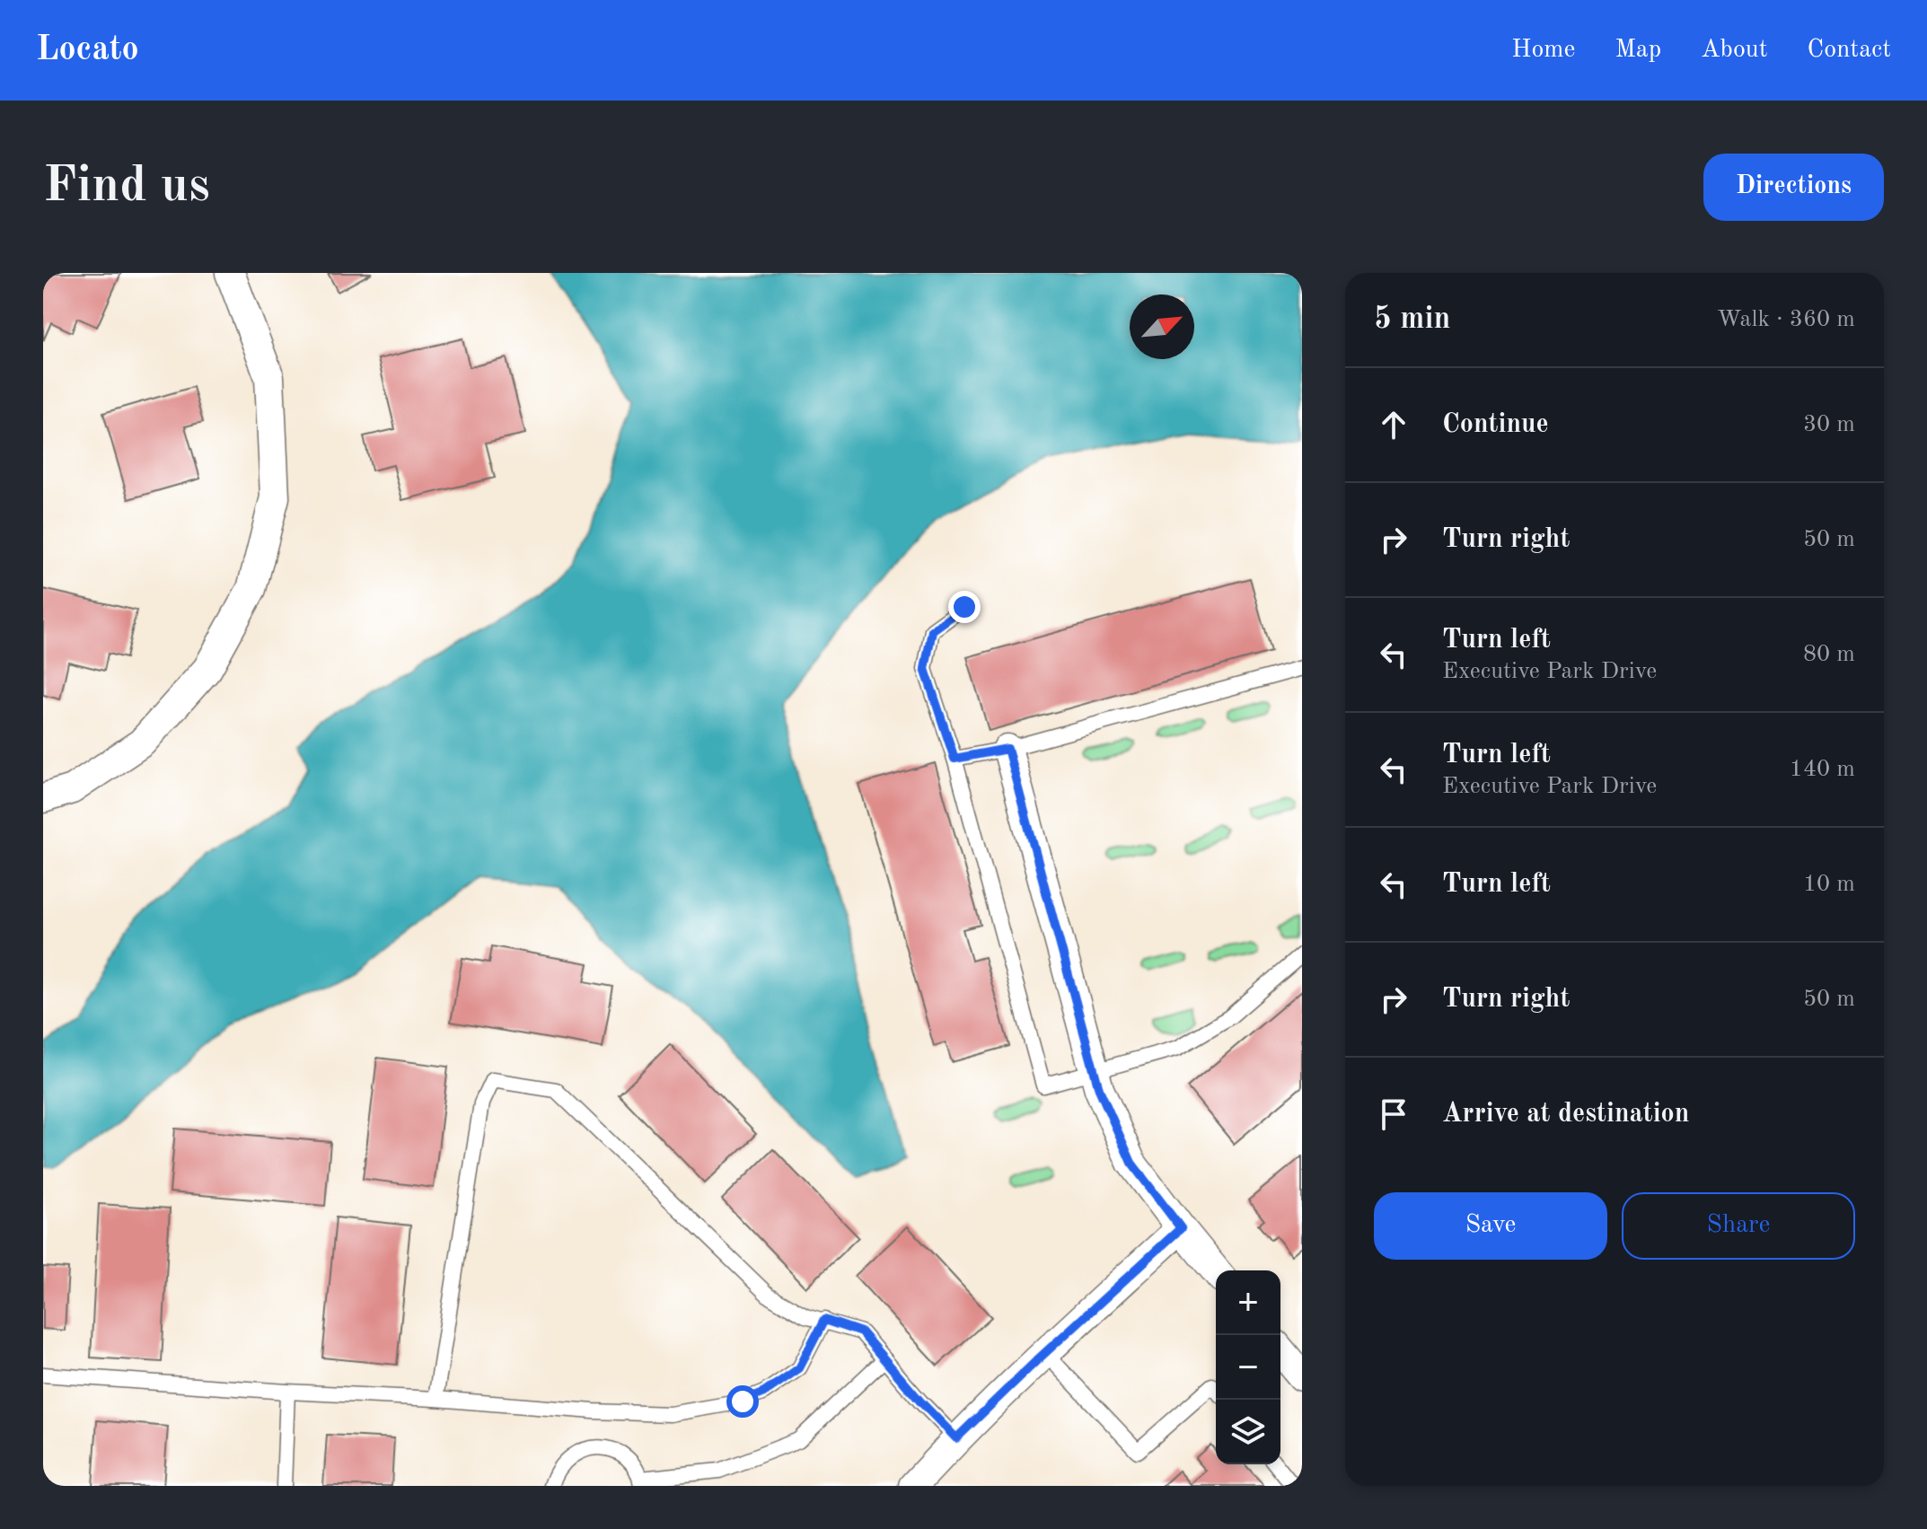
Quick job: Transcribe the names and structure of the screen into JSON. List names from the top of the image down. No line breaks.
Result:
{"north":"top right","page":{"header":"Locato","nav":["Home","Map","About","Contact"],"buttons":["Directions",["Save","Share"]],"title":"Find us","heading":["5 min","Walk · 360 m"],"list":[["Continue","30 m"],["Turn right","50 m"],["Turn left","Executive Park Drive","80 m"],["Turn left","Executive Park Drive","140 m"],["Turn left","10 m"],["Turn right","50 m"],"Arrive at destination"],"map_buttons":["+","−"]}}
